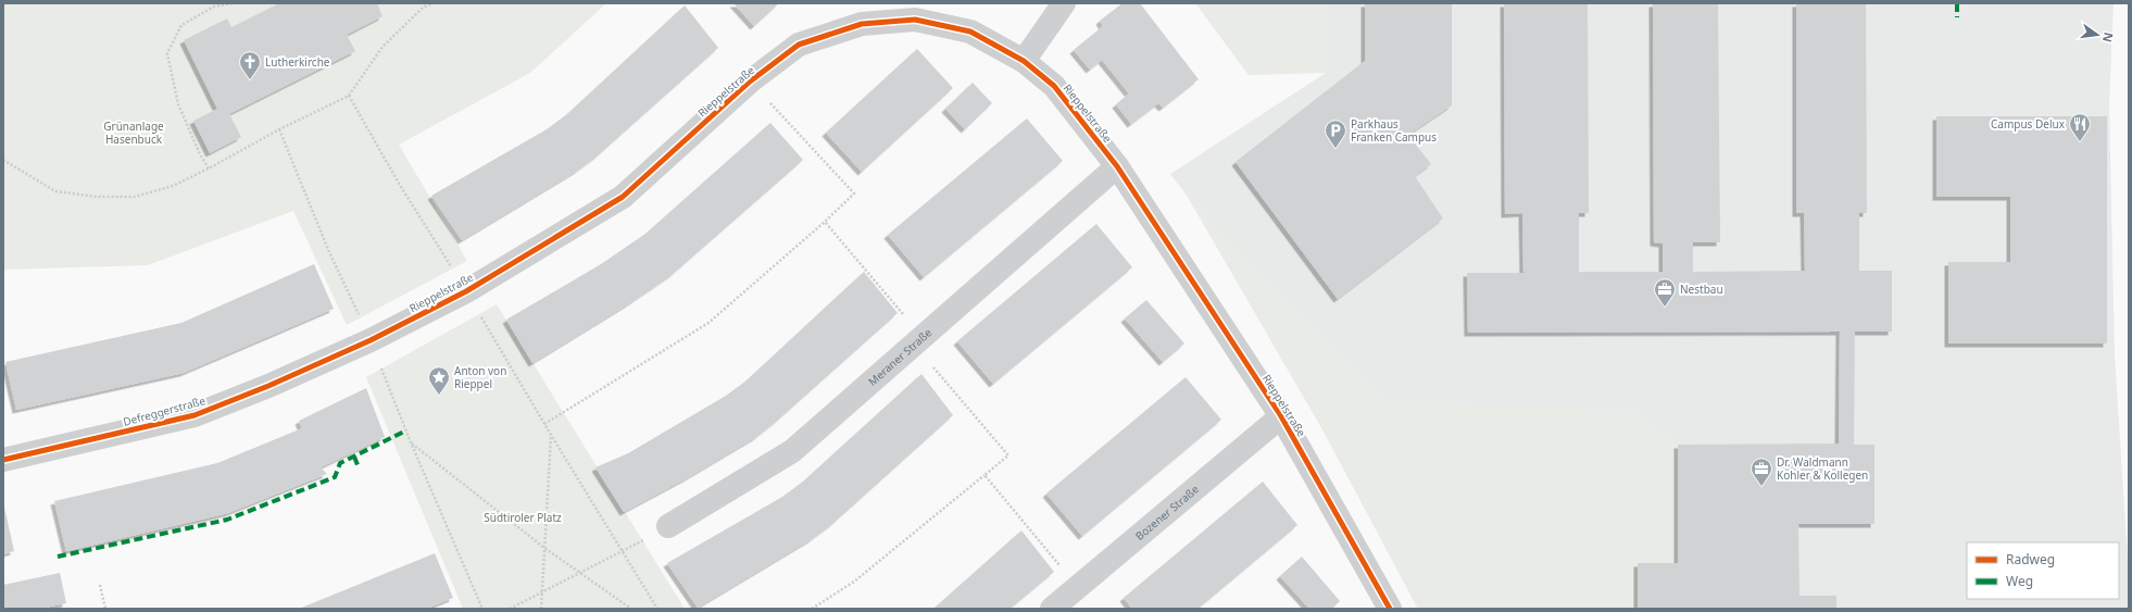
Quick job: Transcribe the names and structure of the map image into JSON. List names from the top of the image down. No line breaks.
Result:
{"streets":{"street":["Rieppelstraße","Meraner Straße","Defreggerstraße","Bozener Straße"]},"crossings":[["Rieppelstraße","Meraner Straße"],["Rieppelstraße","Defreggerstraße"],["Rieppelstraße","Bozener Straße"]],"parks":["Grünanlage Hasenbuck","Südtiroler Platz"],"places":{"church":["Lutherkirche"],"restaurant":["Campus Delux"],"parking":["Parkhaus Franken Campus"],"office":["Nestbau","Dr. Waldmann Kohler & Kollegen"],"place":["Anton von Rieppel"]},"legend":["Radweg","Weg"],"north":"right"}
